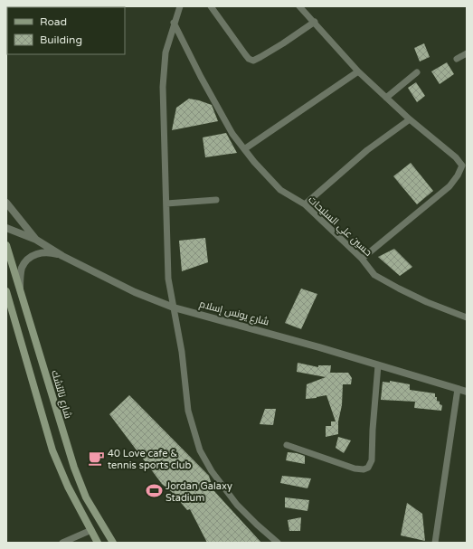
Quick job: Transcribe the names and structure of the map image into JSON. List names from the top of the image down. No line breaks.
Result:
{"streets":{"main road":["شارع نالتشك"],"street":["حسين علي السليحات","شارع يونس إسلام"]},"places":{"cafe":["40 Love cafe & tennis sports club"],"sports":["Jordan Galaxy Stadium"]},"legend":["Road","Building"]}
